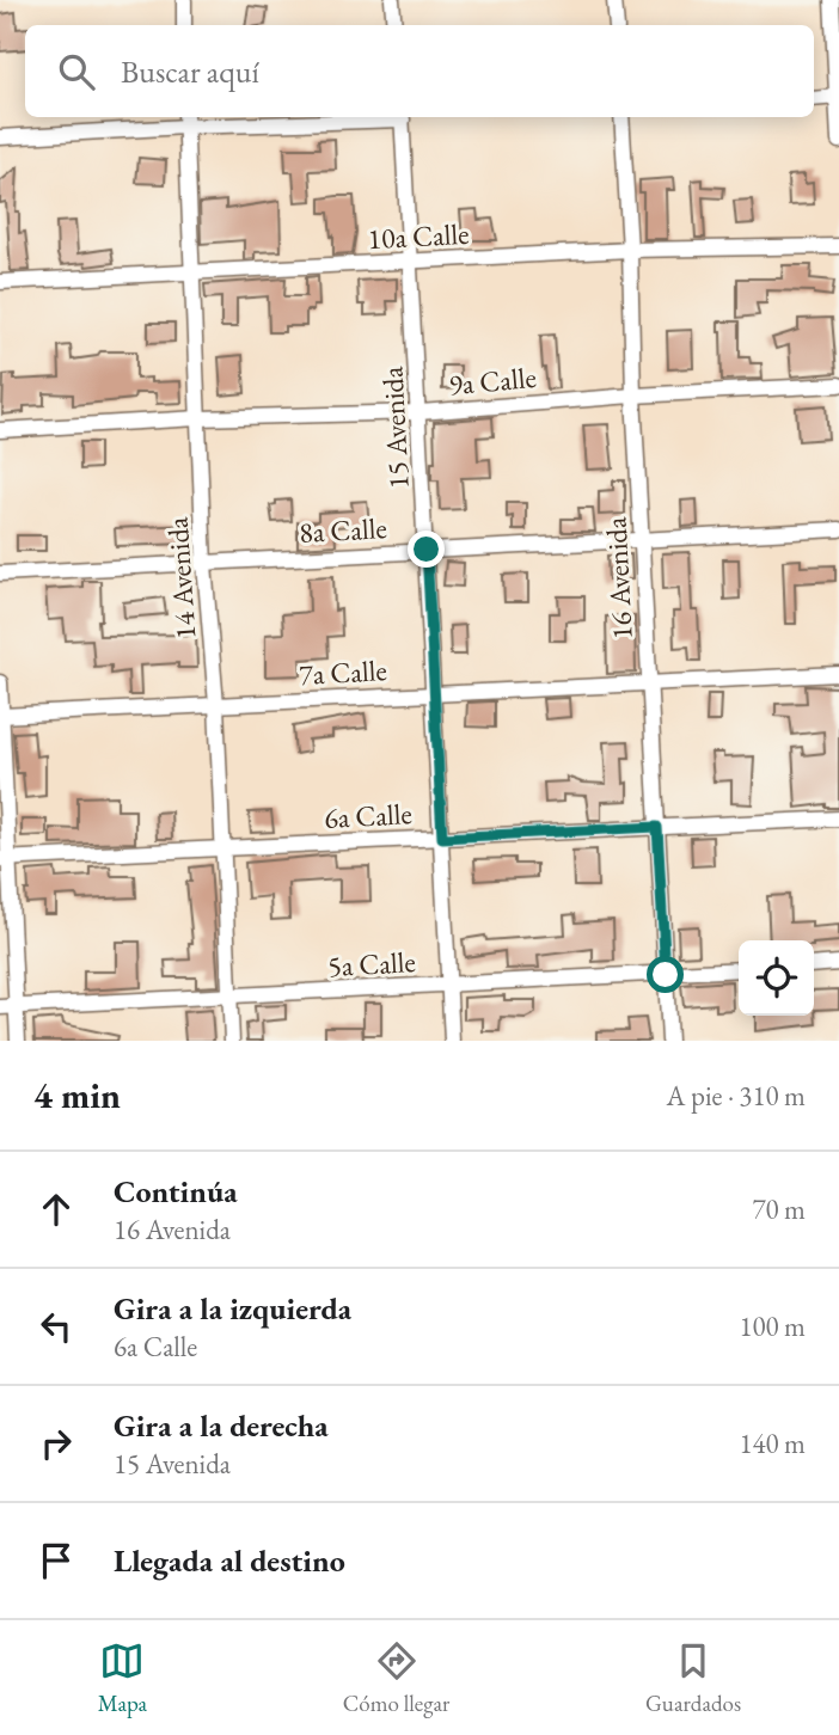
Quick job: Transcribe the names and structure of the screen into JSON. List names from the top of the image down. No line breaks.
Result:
{"streets":{"street":["10a Calle","9a Calle","15 Avenida","8a Calle","14 Avenida","16 Avenida","7a Calle","6a Calle","5a Calle"]},"crossings":[["10a Calle","15 Avenida"],["10a Calle","14 Avenida"],["10a Calle","16 Avenida"],["9a Calle","15 Avenida"],["9a Calle","14 Avenida"],["9a Calle","16 Avenida"],["15 Avenida","8a Calle"],["15 Avenida","7a Calle"],["15 Avenida","6a Calle"],["15 Avenida","5a Calle"],["8a Calle","14 Avenida"],["8a Calle","16 Avenida"],["14 Avenida","7a Calle"],["14 Avenida","6a Calle"],["14 Avenida","5a Calle"],["16 Avenida","7a Calle"],["16 Avenida","6a Calle"],["16 Avenida","5a Calle"]],"page":{"search":"Buscar aquí","heading":["4 min","A pie · 310 m"],"list":[["Continúa","16 Avenida","70 m"],["Gira a la izquierda","6a Calle","100 m"],["Gira a la derecha","15 Avenida","140 m"],"Llegada al destino"],"nav":["Mapa","Cómo llegar","Guardados"]}}
